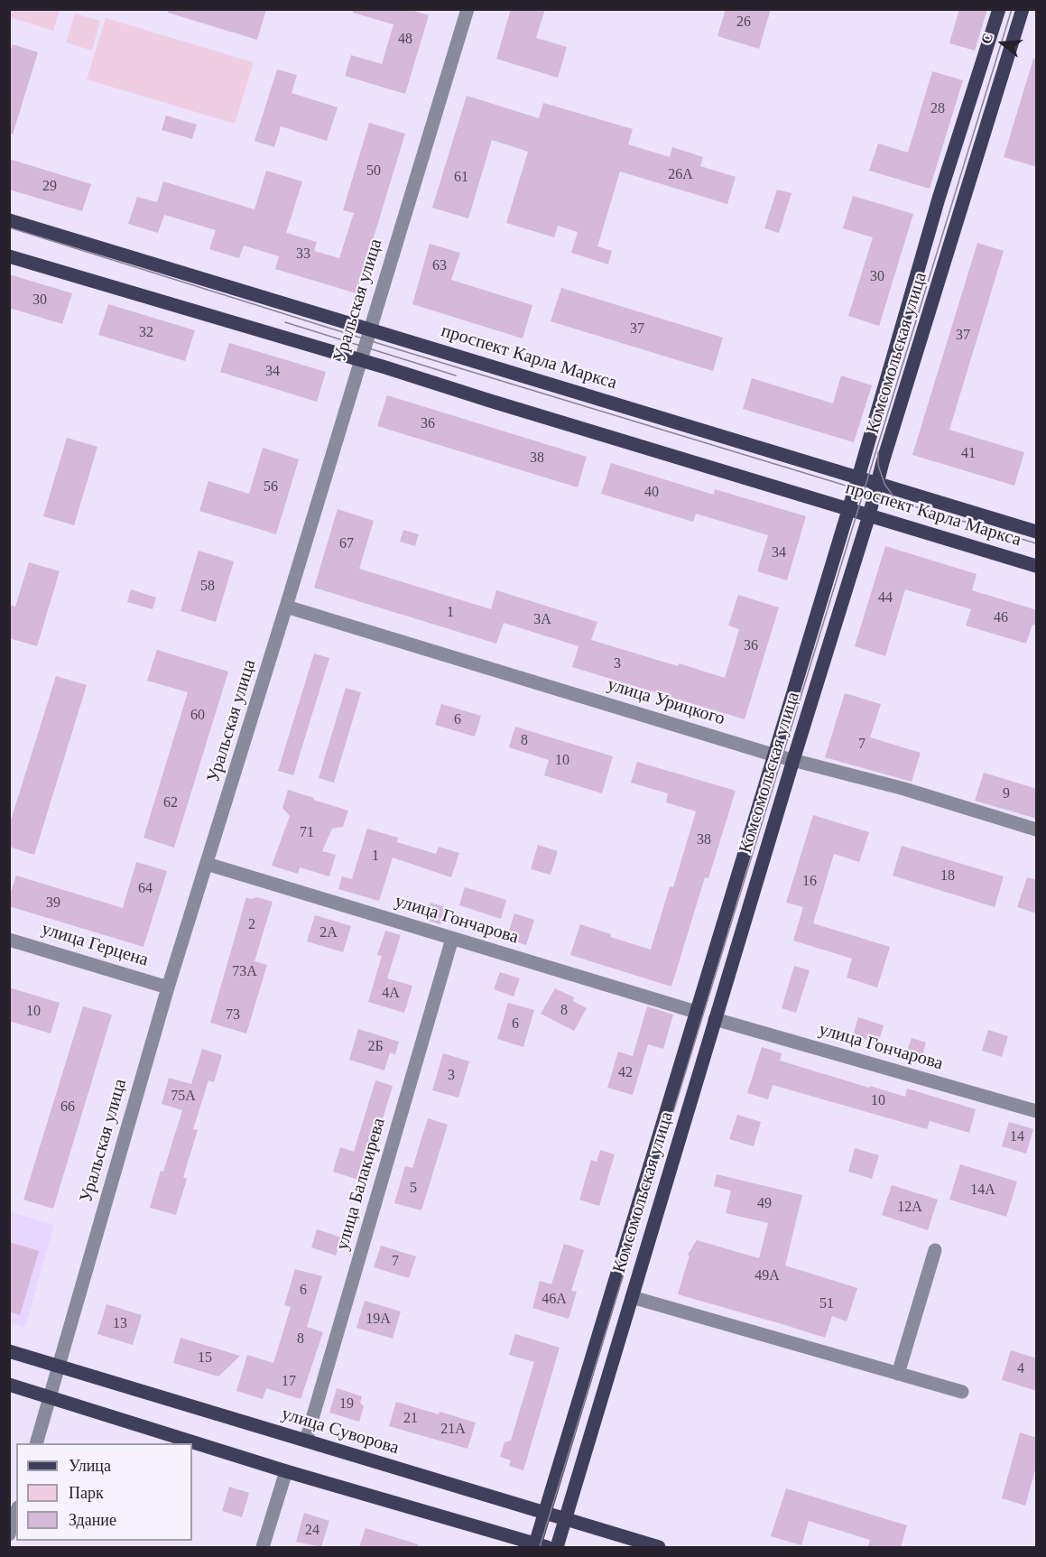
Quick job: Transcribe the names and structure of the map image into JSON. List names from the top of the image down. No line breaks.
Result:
{"streets":{"main road":["Комсомольская улица","проспект Карла Маркса","улица Суворова"],"street":["Уральская улица","улица Урицкого","улица Гончарова","улица Герцена","улица Балакирева"]},"crossings":[["Уральская улица","проспект Карла Маркса"],["Уральская улица","улица Урицкого"],["Уральская улица","улица Гончарова"],["Уральская улица","улица Герцена"],["Уральская улица","улица Суворова"],["Комсомольская улица","проспект Карла Маркса"],["Комсомольская улица","улица Урицкого"],["Комсомольская улица","улица Гончарова"],["Комсомольская улица","улица Суворова"],["улица Гончарова","улица Балакирева"],["улица Балакирева","улица Суворова"]],"house_numbers":["26","48","28","50","26А","61","29","33","63","30","30","37","32","37","34","36","41","38","56","40","67","34","58","44","1","46","3А","36","3","60","6","8","7","10","9","62","71","38","1","18","16","64","39","2","2А","73А","4А","8","10","73","6","2Б","42","3","75А","10","66","14","5","14А","49","12А","7","49А","6","46А","51","19А","13","8","15","4","17","19","21","21А","24"],"legend":["Улица","Парк","Здание"],"north":"left"}
